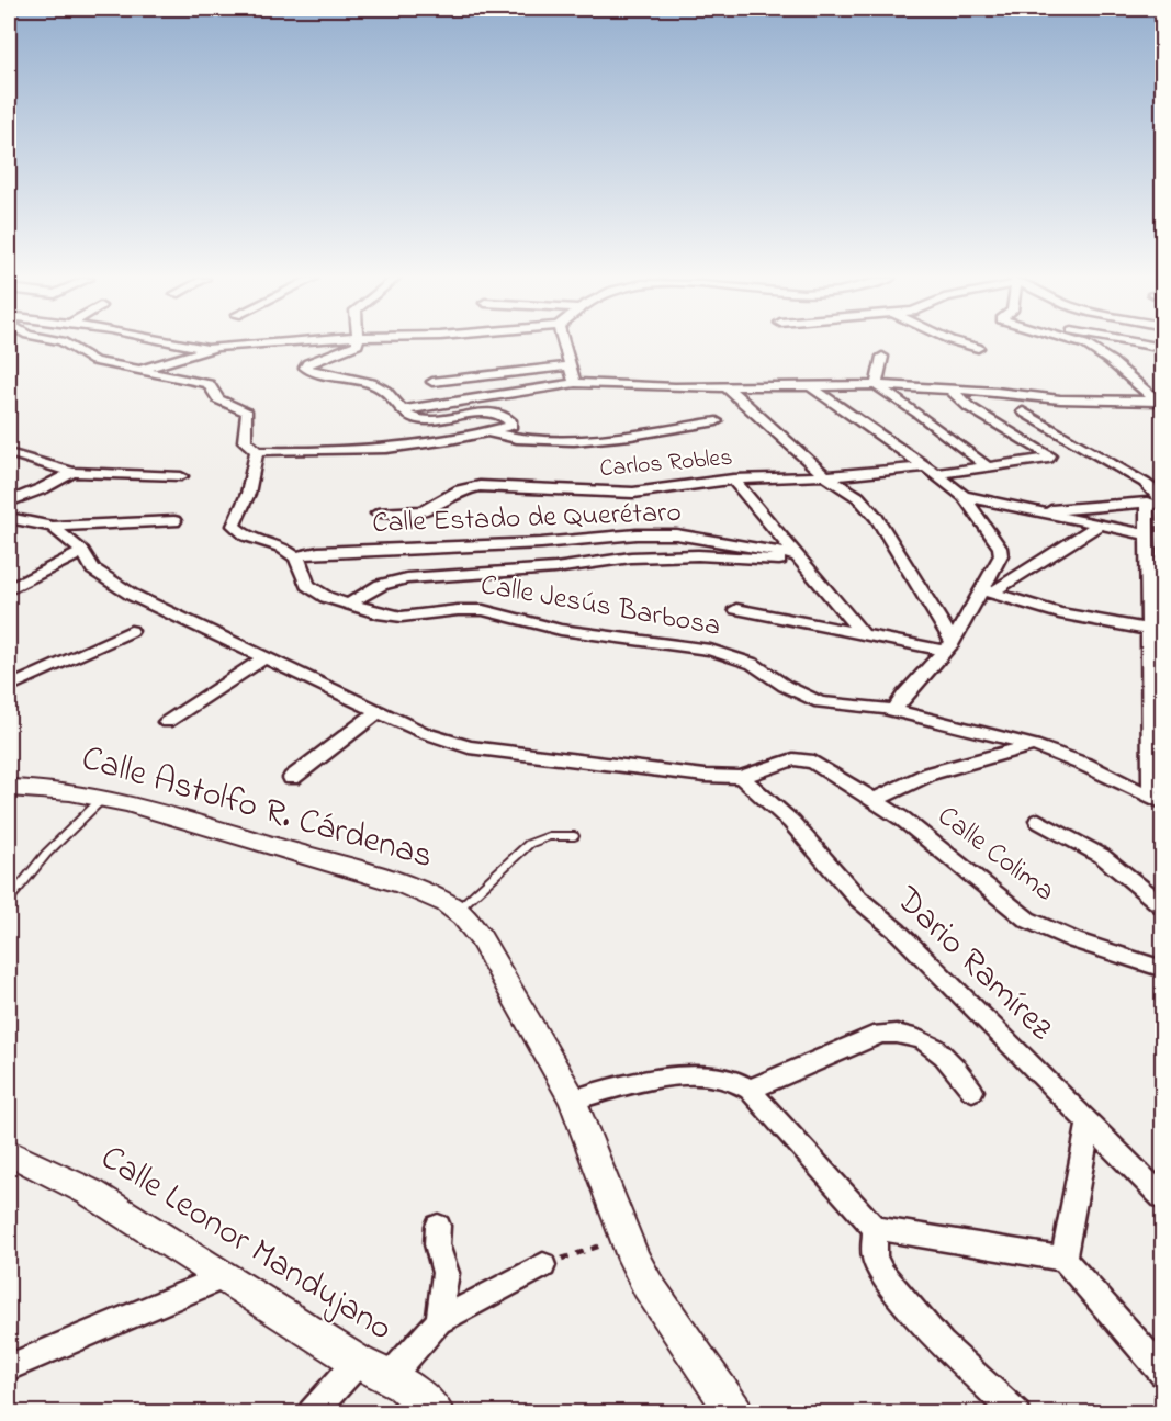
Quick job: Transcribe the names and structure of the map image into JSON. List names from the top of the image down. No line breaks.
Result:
{"streets":{"street":["Carlos Robles","Calle Estado de Querétaro","Calle Jesús Barbosa","Calle Astolfo R. Cárdenas","Calle Colima","Dario Ramírez","Calle Leonor Mandujano"]},"crossings":[["Calle Estado de Querétaro","Calle Jesús Barbosa"],["Calle Colima","Dario Ramírez"]]}
